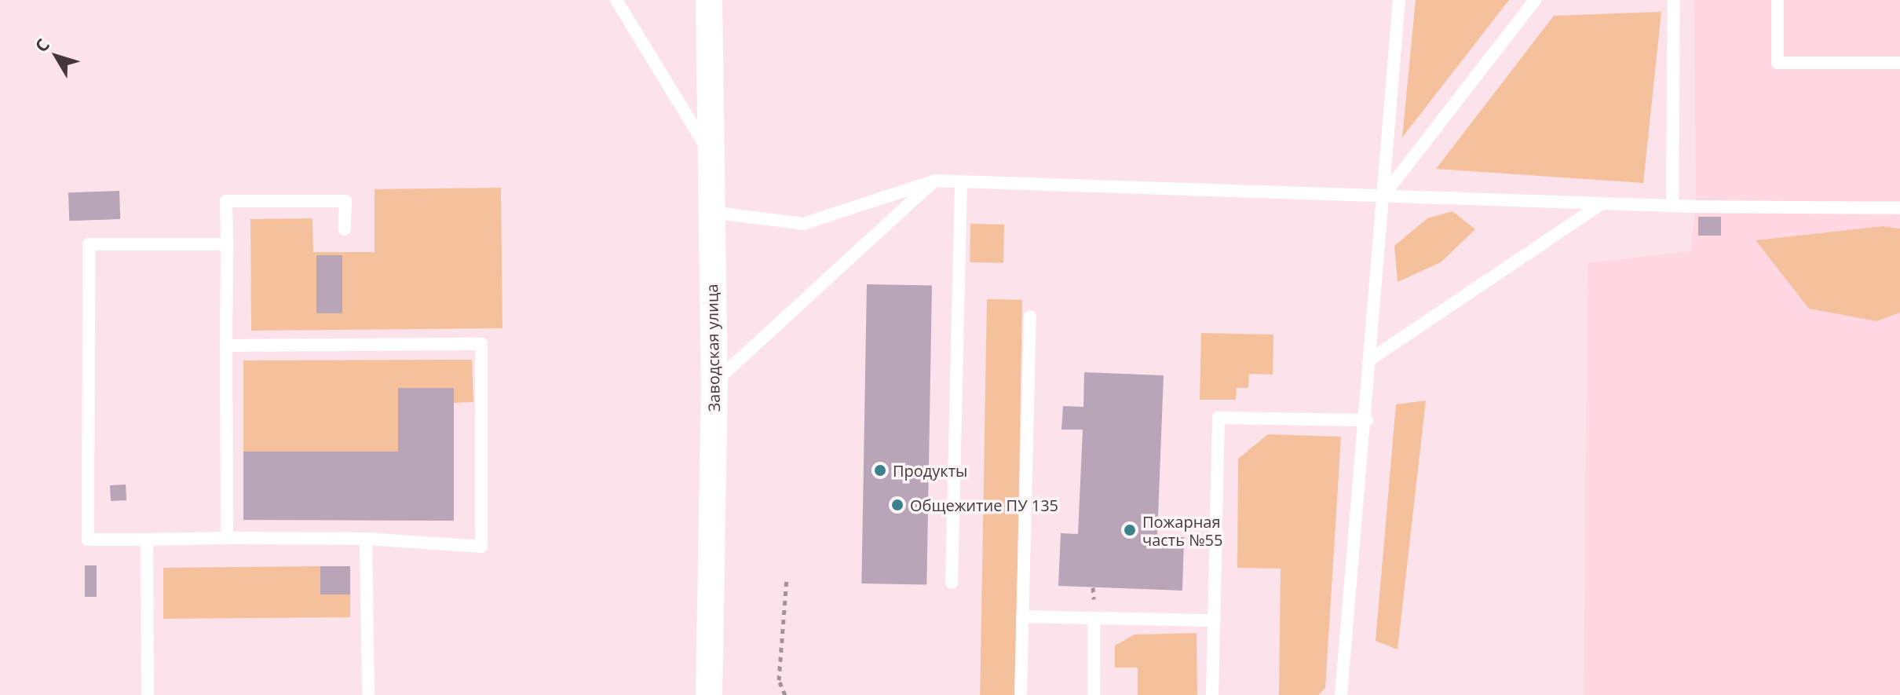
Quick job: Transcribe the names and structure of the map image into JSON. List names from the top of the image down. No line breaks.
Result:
{"streets":{"street":["Заводская улица"]},"places":["Продукты","Общежитие ПУ 135","Пожарная часть №55"],"north":"top left"}
